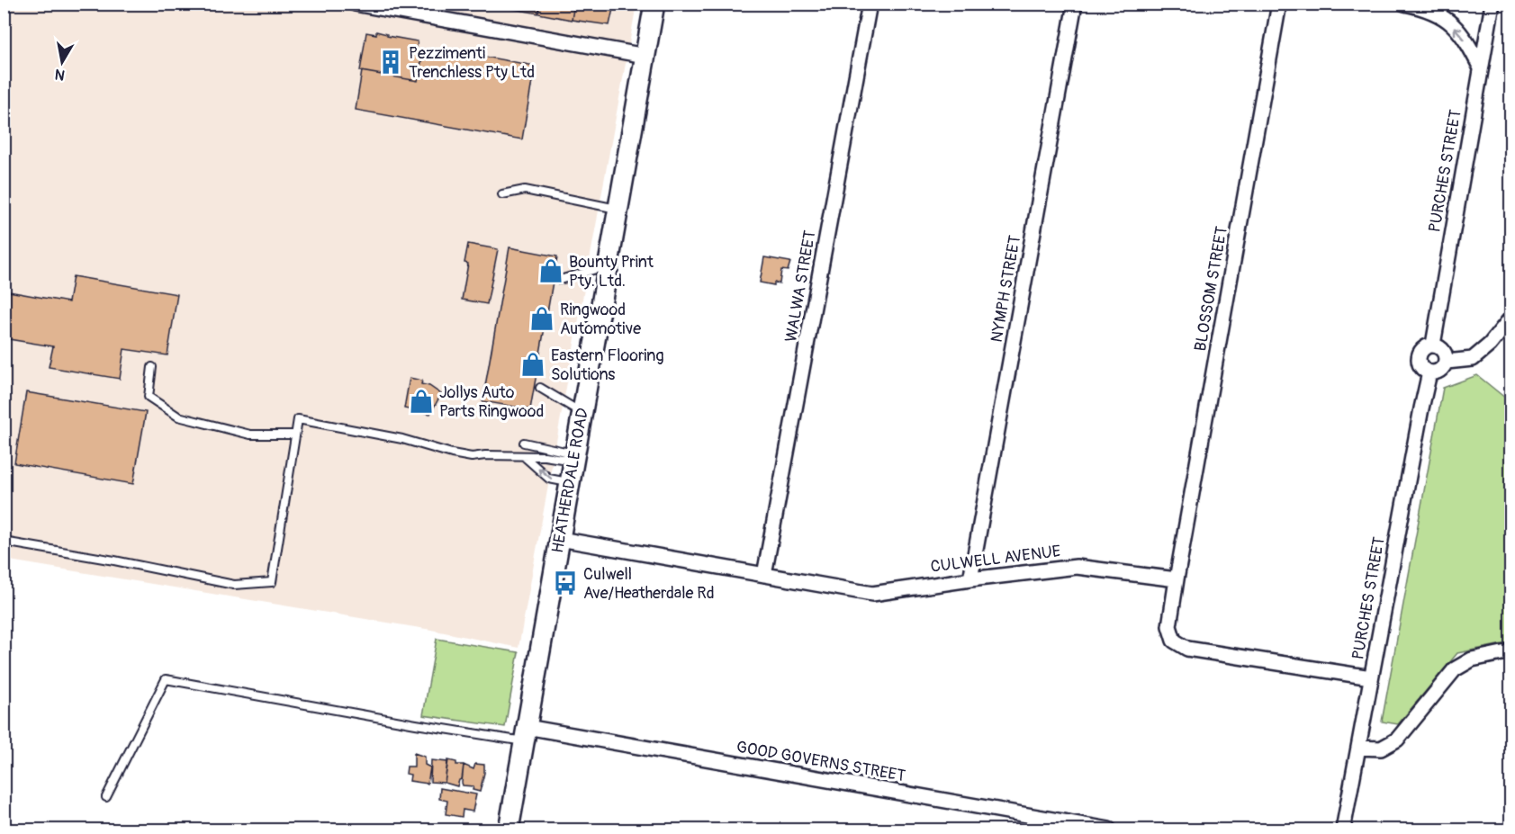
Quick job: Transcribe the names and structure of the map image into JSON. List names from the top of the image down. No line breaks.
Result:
{"streets":{"main road":["HEATHERDALE ROAD"],"street":["PURCHES STREET","WALWA STREET","NYMPH STREET","BLOSSOM STREET","CULWELL AVENUE","GOOD GOVERNS STREET"]},"crossings":[["WALWA STREET","CULWELL AVENUE"],["NYMPH STREET","CULWELL AVENUE"],["BLOSSOM STREET","CULWELL AVENUE"],["HEATHERDALE ROAD","CULWELL AVENUE"],["HEATHERDALE ROAD","GOOD GOVERNS STREET"]],"places":{"building":["Pezzimenti Trenchless Pty Ltd"],"shop":["Bounty Print Pty. Ltd.","Ringwood Automotive","Eastern Flooring Solutions","Jollys Auto Parts Ringwood"],"bus stop":["Culwell Ave/Heatherdale Rd"]},"north":"bottom"}
